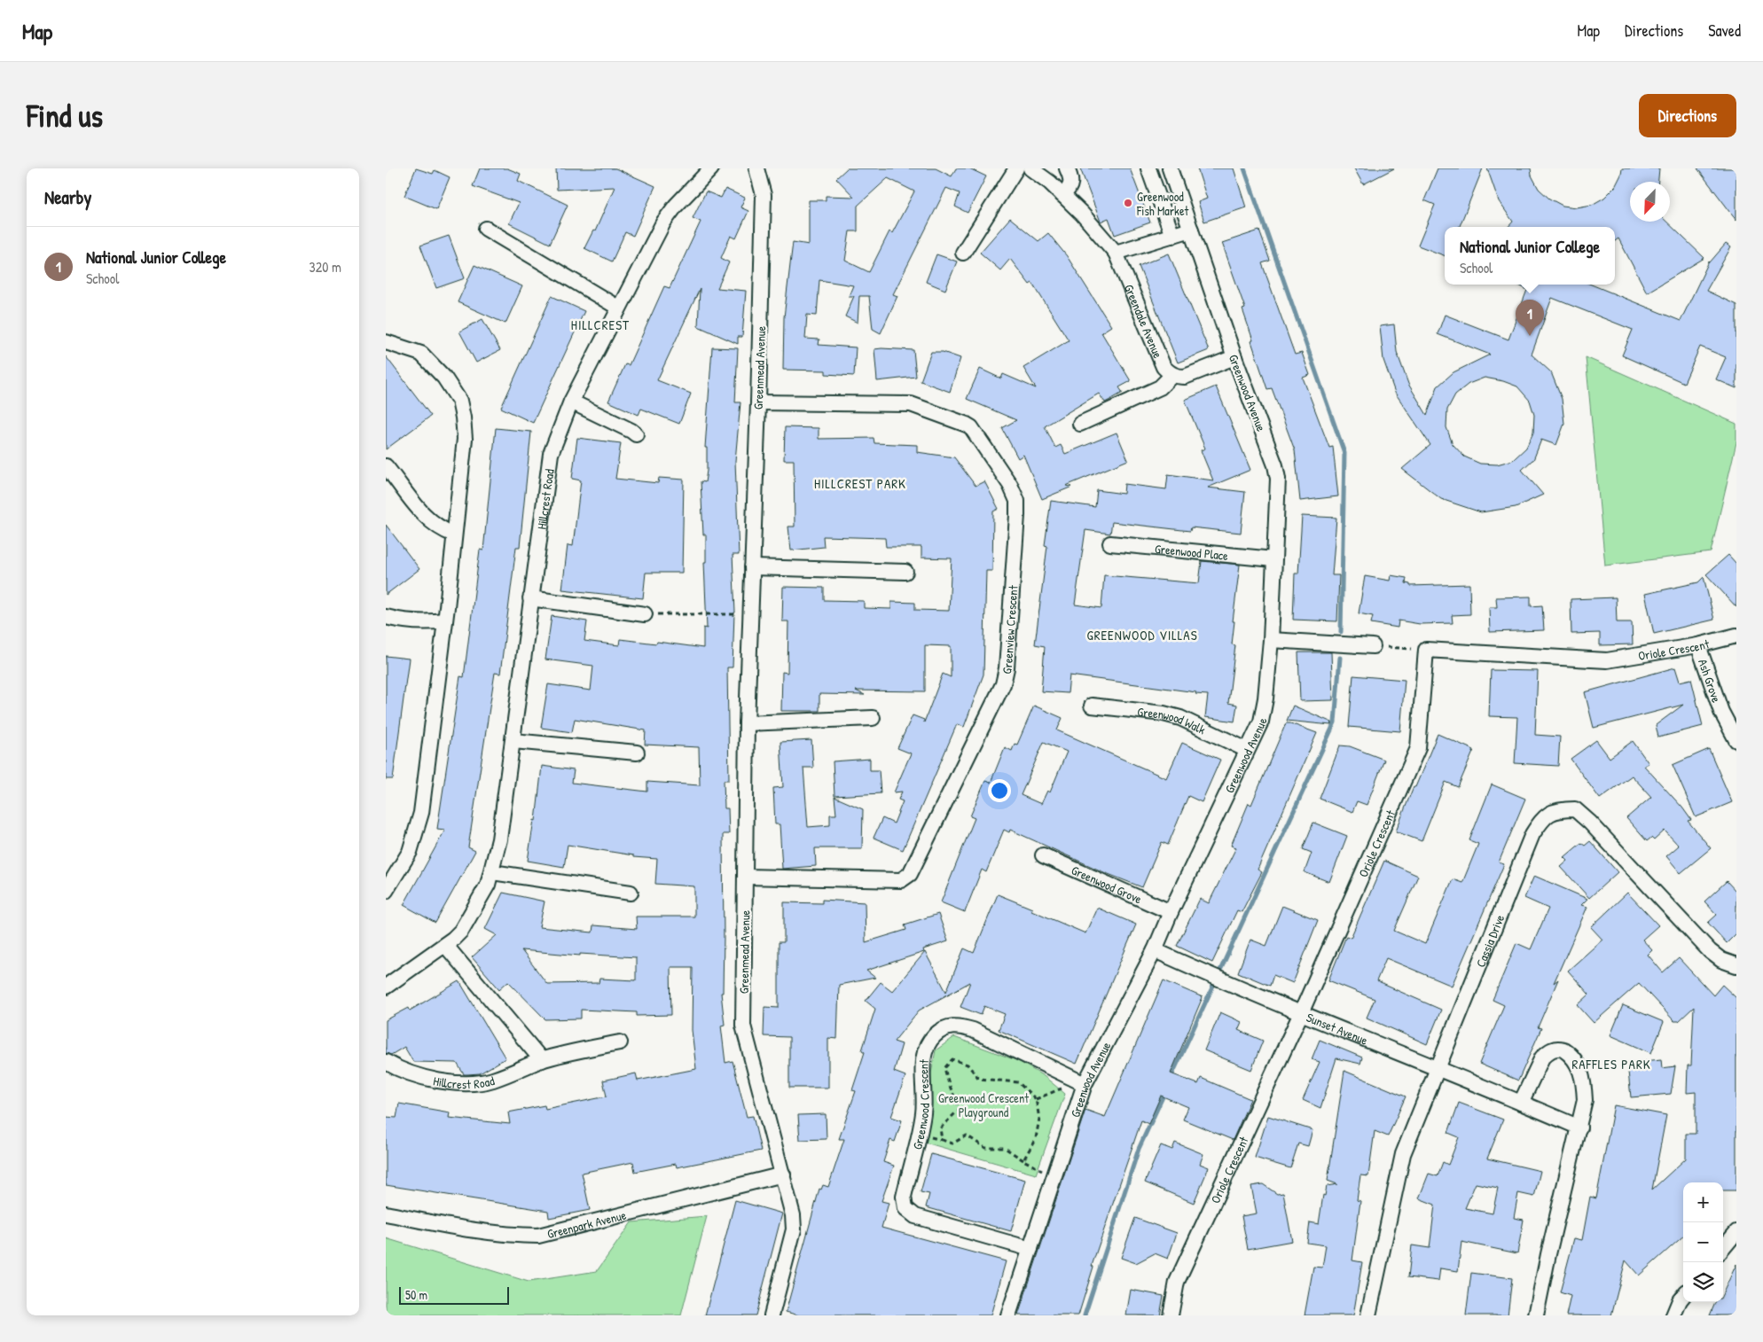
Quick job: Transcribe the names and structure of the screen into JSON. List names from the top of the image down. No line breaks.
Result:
{"streets":{"street":["Greendale Avenue","Greenmead Avenue","Greenwood Avenue","Hillcrest Road","Greenwood Place","Greenview Crescent","Oriole Crescent","Ash Grove","Greenwood Walk","Greenwood Grove","Cassia Drive","Sunset Avenue","Greenwood Crescent","Greenpark Avenue"]},"crossings":[["Greenmead Avenue","Greenview Crescent"],["Greenmead Avenue","Greenpark Avenue"],["Greenwood Avenue","Greenwood Place"],["Greenwood Avenue","Greenwood Walk"],["Greenwood Avenue","Greenwood Grove"],["Greenwood Avenue","Sunset Avenue"],["Greenwood Avenue","Greenwood Crescent"],["Oriole Crescent","Ash Grove"],["Oriole Crescent","Sunset Avenue"],["Cassia Drive","Sunset Avenue"]],"districts":["HILLCREST","HILLCREST PARK","GREENWOOD VILLAS","RAFFLES PARK"],"parks":["Greenwood Crescent Playground"],"places":["Greenwood Fish Market"],"scale_bar":"50 m","north":"bottom left","page":{"header":"Map","nav":["Map","Directions","Saved"],"buttons":"Directions","title":"Find us","heading":"Nearby","list":[{"mark":"1","name":"National Junior College","note":"School","value":"320 m"}],"popup":["National Junior College","School"],"pins":"1","map_buttons":["+","−"],"scale":"50 m"}}
